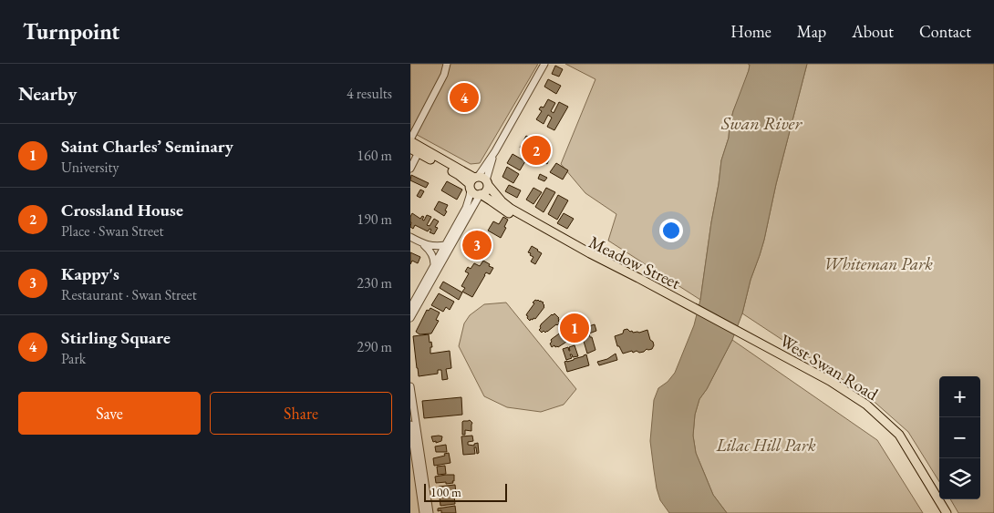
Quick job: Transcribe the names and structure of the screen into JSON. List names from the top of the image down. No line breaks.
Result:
{"streets":{"main road":["Meadow Street","West Swan Road"]},"crossings":[["Meadow Street","West Swan Road"]],"water":["Swan River"],"parks":["Whiteman Park","Lilac Hill Park"],"scale_bar":"100 m","page":{"header":"Turnpoint","nav":["Home","Map","About","Contact"],"heading":["Nearby","4 results"],"pins":["4","2","3","1"],"list":[{"mark":"1","name":"Saint Charles’ Seminary","note":"University","value":"160 m"},{"mark":"2","name":"Crossland House","note":"Place · Swan Street","value":"190 m"},{"mark":"3","name":"Kappy's","note":"Restaurant · Swan Street","value":"230 m"},{"mark":"4","name":"Stirling Square","note":"Park","value":"290 m"}],"map_buttons":["+","−"],"buttons":["Save","Share"],"scale":"100 m"}}
